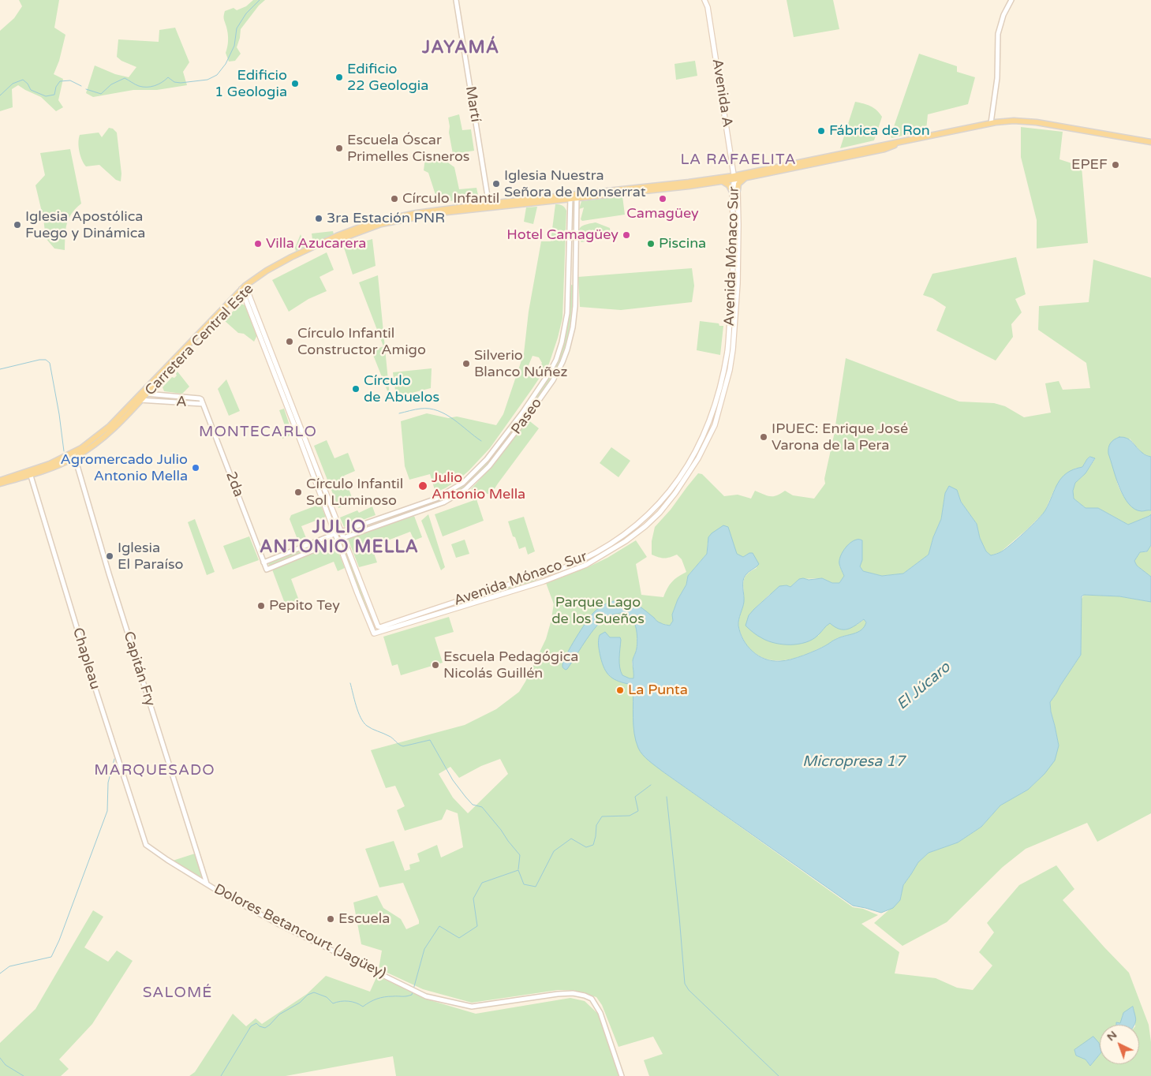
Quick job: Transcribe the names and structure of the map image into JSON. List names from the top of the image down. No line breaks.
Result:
{"streets":{"main road":["Avenida A","Avenida Mónaco Sur","Carretera Central Este"],"street":["Martí","A","Paseo","2da","Chapleau","Capitán Fry","Dolores Betancourt (Jagüey)"]},"crossings":[["Avenida A","Avenida Mónaco Sur"],["Avenida A","Carretera Central Este"],["Martí","Carretera Central Este"],["Avenida Mónaco Sur","Carretera Central Este"],["Avenida Mónaco Sur","Paseo"],["Carretera Central Este","A"],["Carretera Central Este","Paseo"],["Carretera Central Este","Chapleau"],["Carretera Central Este","Capitán Fry"],["A","2da"],["Paseo","2da"],["Chapleau","Dolores Betancourt (Jagüey)"],["Capitán Fry","Dolores Betancourt (Jagüey)"]],"districts":["JAYAMÁ","LA RAFAELITA","MONTECARLO","JULIO ANTONIO MELLA","MARQUESADO","SALOMÉ"],"water":["El Júcaro","Micropresa 17"],"parks":["Parque Lago de los Sueños"],"places":["Edificio 22 Geologia","Edificio 1 Geologia","Fábrica de Ron","Escuela Óscar Primelles Cisneros","EPEF","Iglesia Nuestra Señora de Monserrat","Círculo Infantil","Camagüey","3ra Estación PNR","Iglesia Apostólica Fuego y Dinámica","Hotel Camagüey","Villa Azucarera","Piscina","Círculo Infantil Constructor Amigo","Silverio Blanco Núñez","Círculo de Abuelos","IPUEC: Enrique José Varona de la Pera","Agromercado Julio Antonio Mella","Julio Antonio Mella","Círculo Infantil Sol Luminoso","Iglesia El Paraíso","Pepito Tey","Escuela Pedagógica Nicolás Guillén","La Punta","Escuela"],"north":"top left"}
